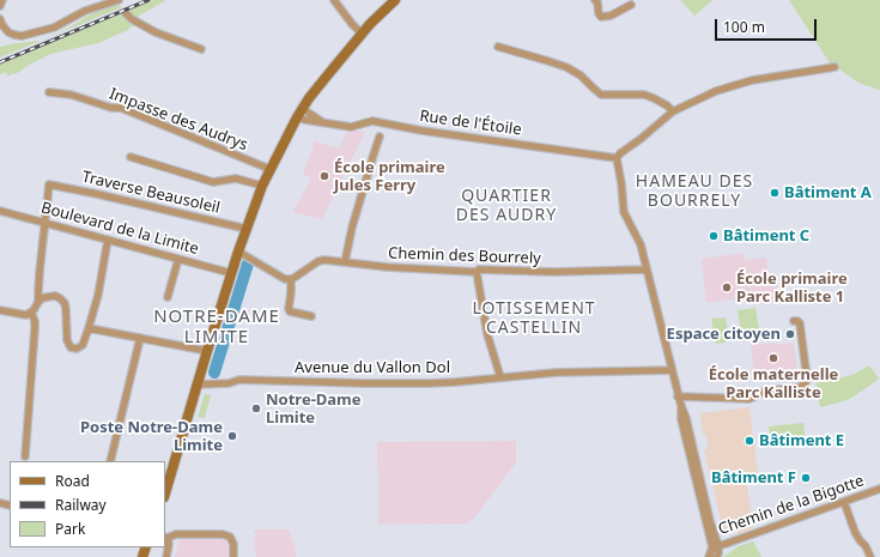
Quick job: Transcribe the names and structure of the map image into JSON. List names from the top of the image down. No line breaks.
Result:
{"streets":{"street":["Impasse des Audrys","Rue de l'Étoile","Traverse Beausoleil","Boulevard de la Limite","Chemin des Bourrely","Avenue du Vallon Dol","Chemin de la Bigotte"]},"crossings":[["Traverse Beausoleil","Boulevard de la Limite"]],"districts":["HAMEAU DES BOURRELY","QUARTIER DES AUDRY","LOTISSEMENT CASTELLIN","NOTRE-DAME LIMITE"],"places":["École primaire Jules Ferry","Bâtiment A","Bâtiment C","École primaire Parc Kalliste 1","Espace citoyen","École maternelle Parc Kalliste","Notre-Dame Limite","Poste Notre-Dame Limite","Bâtiment E","Bâtiment F"],"legend":["Road","Railway","Park"],"scale_bar":"100 m"}
